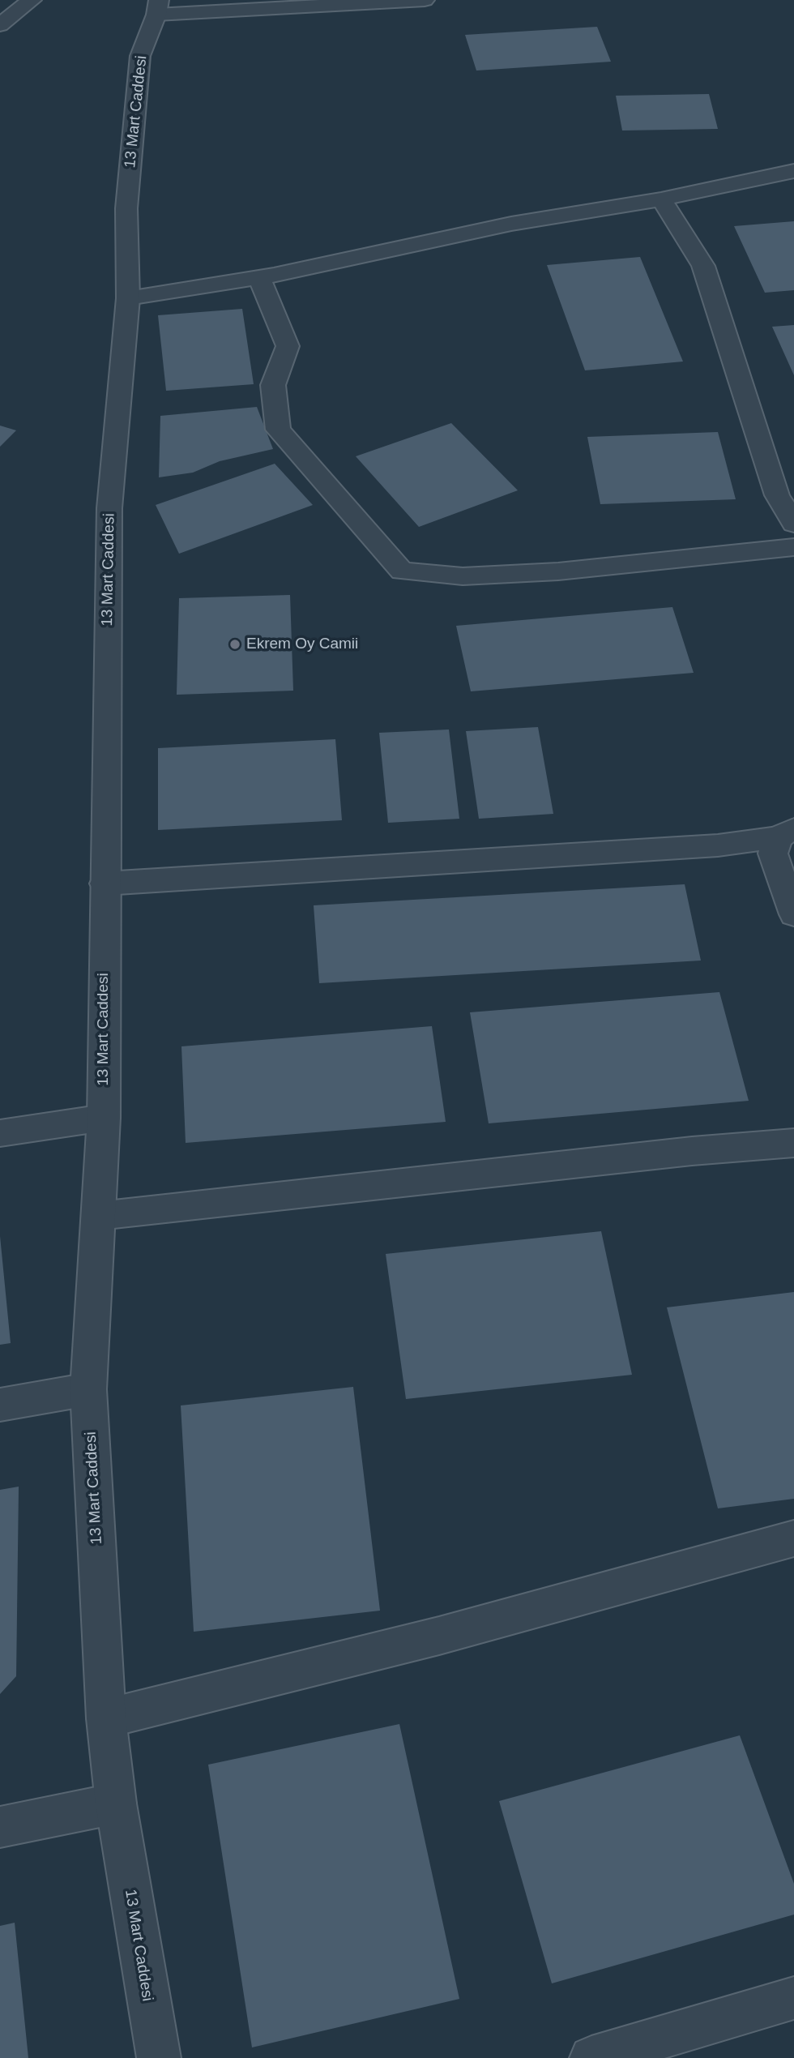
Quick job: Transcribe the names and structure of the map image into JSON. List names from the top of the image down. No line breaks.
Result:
{"streets":{"street":["13 Mart Caddesi"]},"places":["Ekrem Oy Camii"]}
